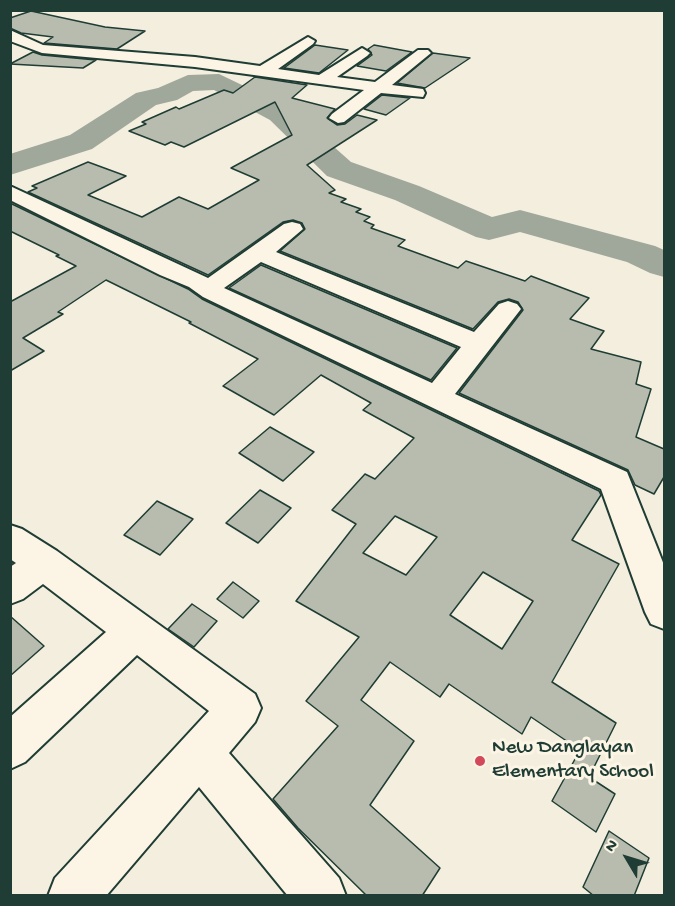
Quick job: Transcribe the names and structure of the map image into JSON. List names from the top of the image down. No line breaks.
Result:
{"places":["New Danglayan Elementary School"],"north":"top left"}
